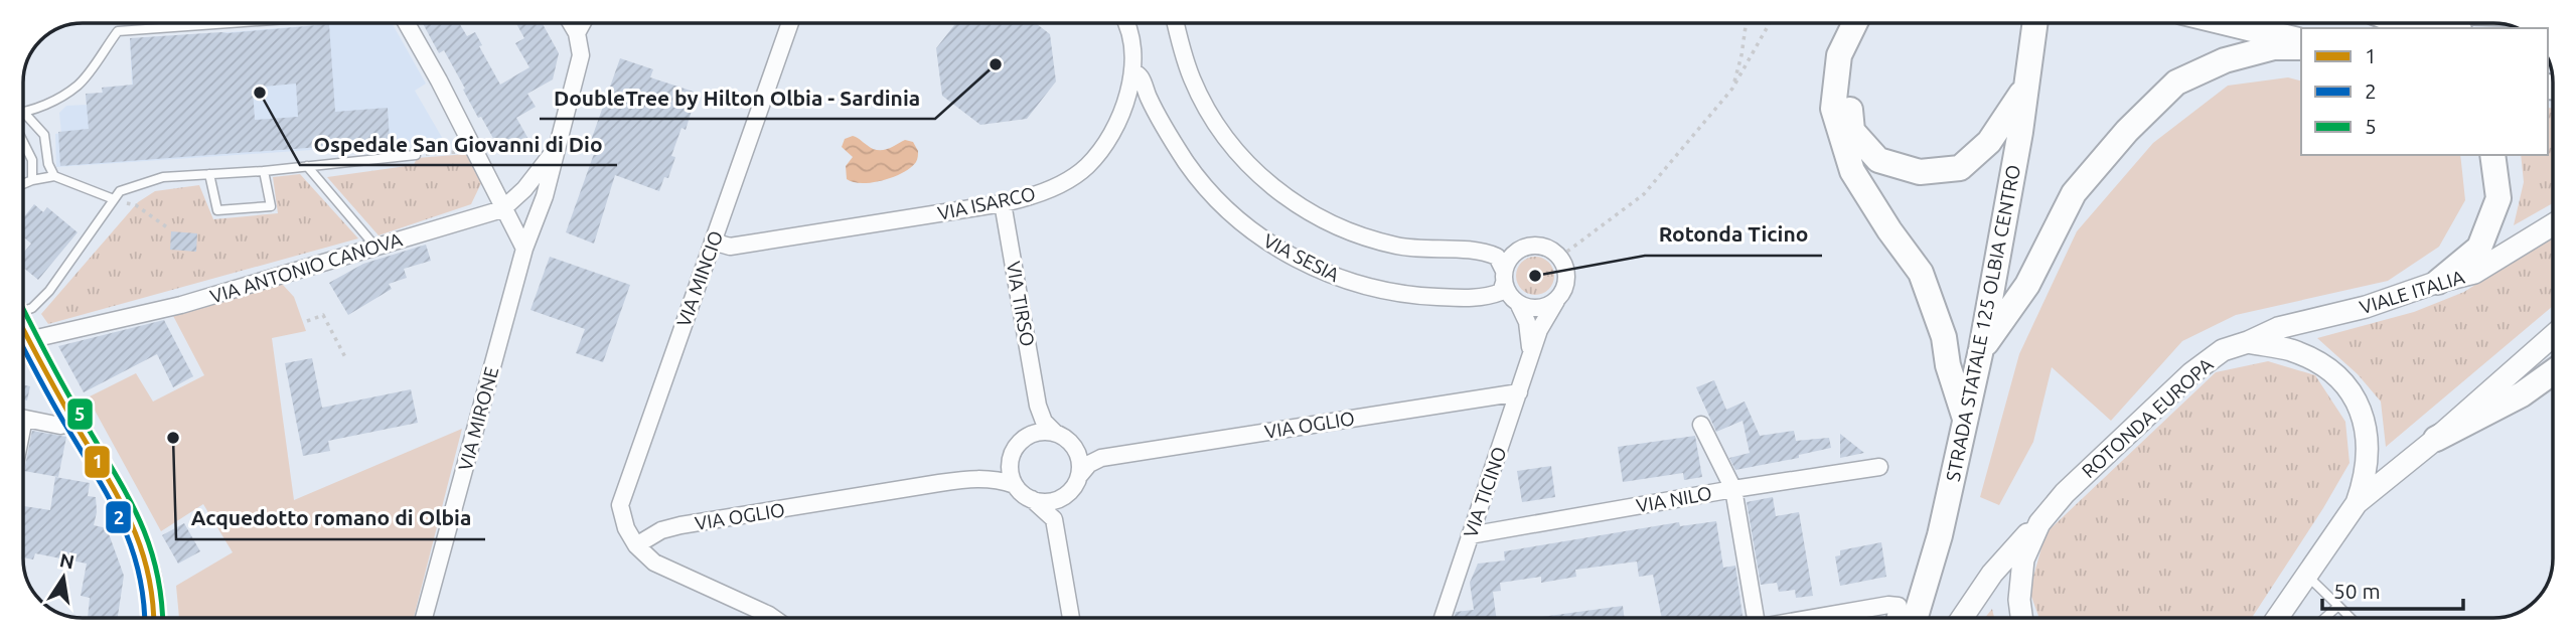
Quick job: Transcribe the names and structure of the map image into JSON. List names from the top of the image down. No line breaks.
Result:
{"streets":{"main road":["VIALE ITALIA","STRADA STATALE 125 OLBIA CENTRO","ROTONDA EUROPA"],"street":["VIA ISARCO","VIA SESIA","VIA ANTONIO CANOVA","VIA MINCIO","VIA TIRSO","VIA MIRONE","VIA OGLIO","VIA TICINO","VIA NILO"]},"crossings":[["VIA ISARCO","VIA SESIA"],["VIA ISARCO","VIA MINCIO"],["VIA ISARCO","VIA TIRSO"],["VIA SESIA","VIA TICINO"],["VIA ANTONIO CANOVA","VIA MIRONE"],["VIA MINCIO","VIA OGLIO"],["VIALE ITALIA","ROTONDA EUROPA"],["VIA OGLIO","VIA TICINO"],["VIA TICINO","VIA NILO"]],"places":["DoubleTree by Hilton Olbia - Sardinia","Ospedale San Giovanni di Dio","Rotonda Ticino","Acquedotto romano di Olbia"],"lines":["transit line 5","transit line 1","transit line 2"],"legend":["1","2","5"],"scale_bar":"50 m","north":"top"}
